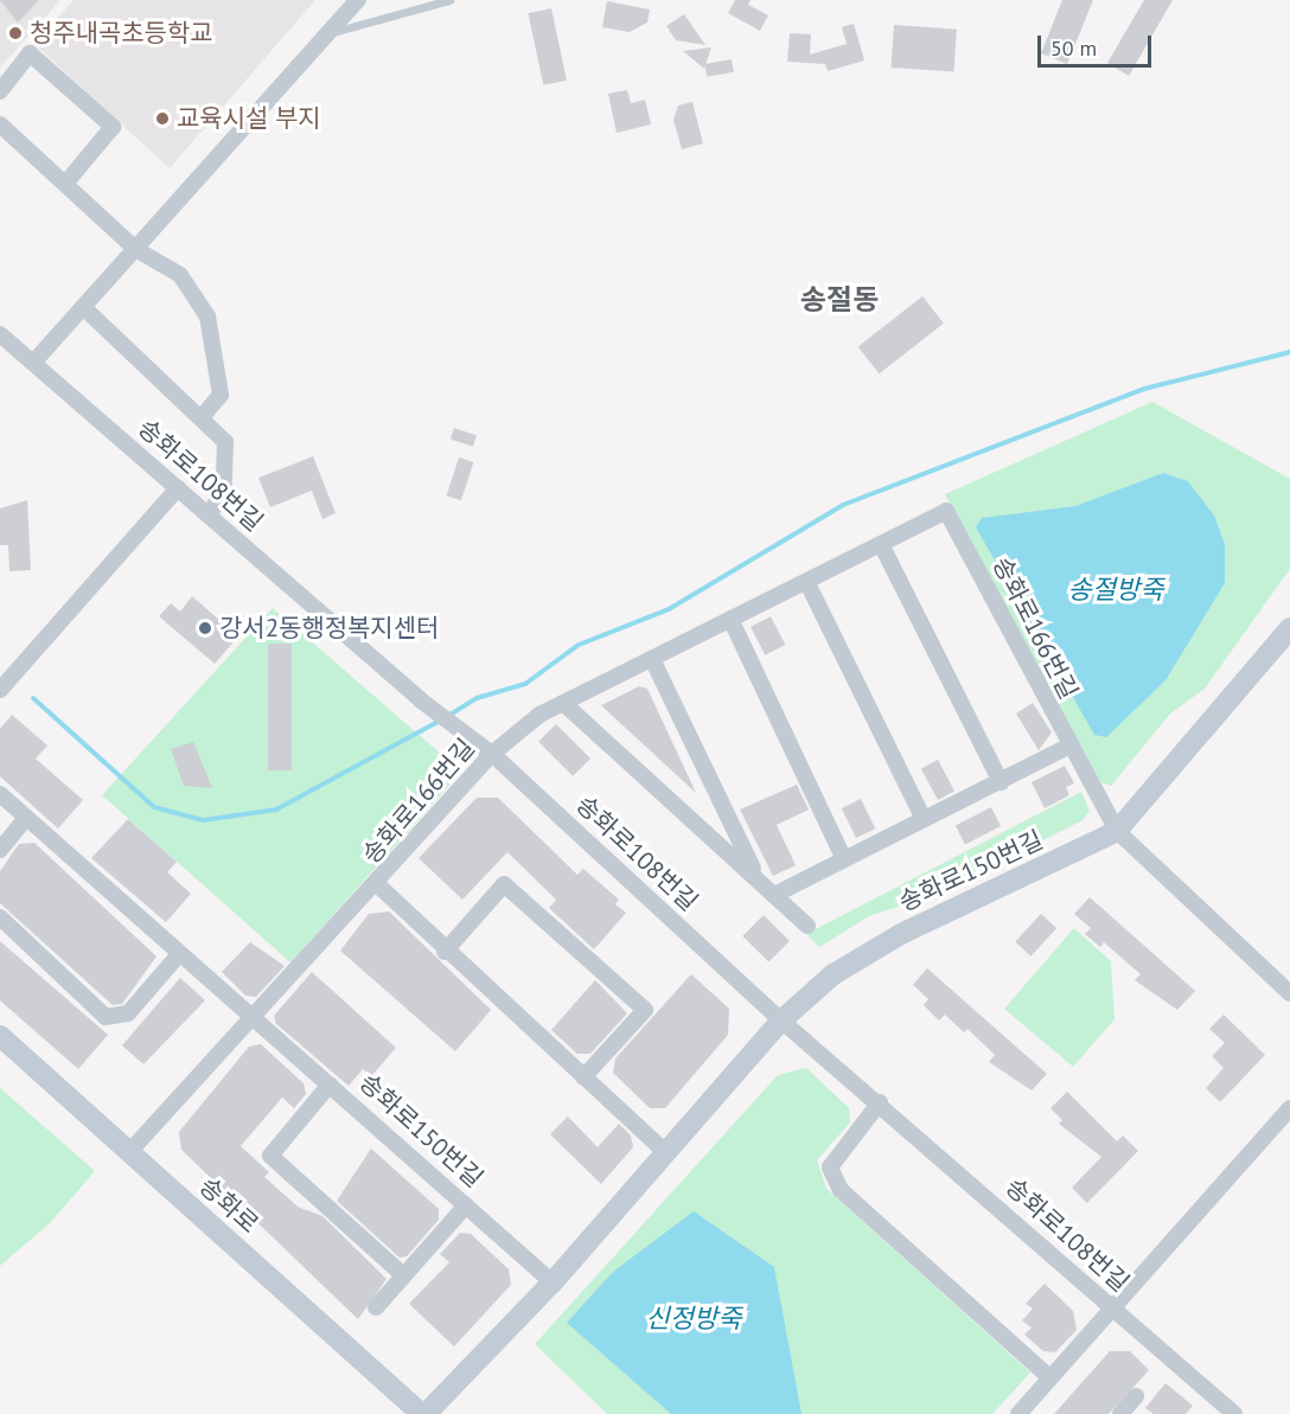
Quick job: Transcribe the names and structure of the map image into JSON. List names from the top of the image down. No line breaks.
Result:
{"streets":{"street":["송화로108번길","송화로166번길","송화로150번길","송화로"]},"crossings":[["송화로108번길","송화로166번길"],["송화로108번길","송화로150번길"],["송화로166번길","송화로150번길"],["송화로166번길","송화로"],["송화로150번길","송화로"]],"districts":["송절동"],"water":["송절방죽","신정방죽"],"places":["청주내곡초등학교","교육시설 부지","강서2동행정복지센터"],"scale_bar":"50 m"}
